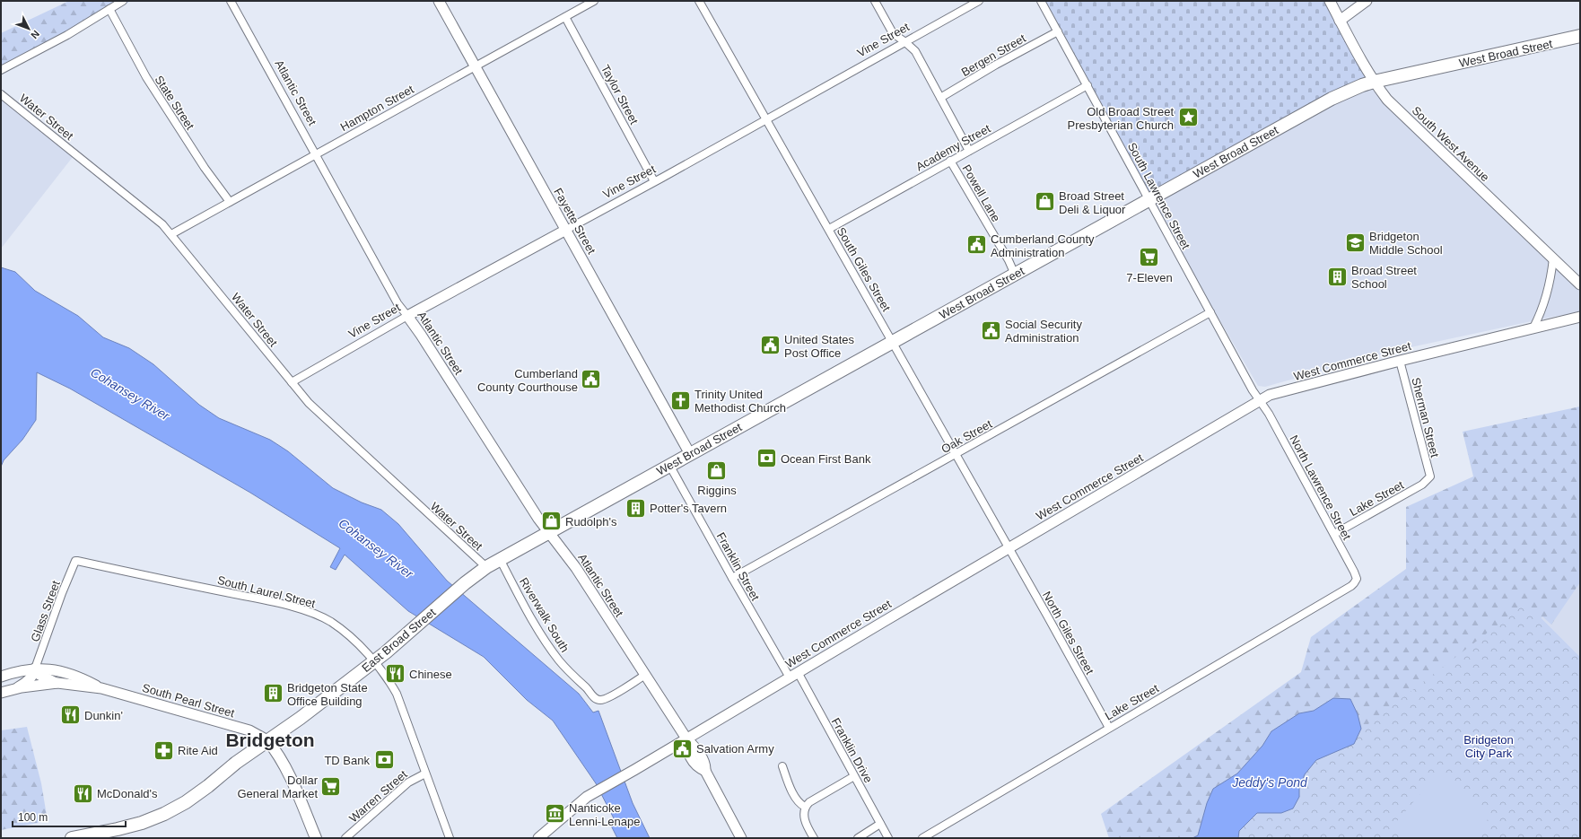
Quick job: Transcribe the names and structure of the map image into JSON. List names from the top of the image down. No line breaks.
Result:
{"streets":{"highway":["West Broad Street","East Broad Street"],"street":["Vine Street","Bergen Street","Atlantic Street","Taylor Street","State Street","Hampton Street","Water Street","South West Avenue","Academy Street","Powell Lane","South Lawrence Street","Fayette Street","South Giles Street","West Commerce Street","Sherman Street","Oak Street","North Lawrence Street","Lake Street","Franklin Street","South Laurel Street","Glass Street","Riverwalk South","North Giles Street","South Pearl Street","Franklin Drive","Warren Street"]},"crossings":[["Vine Street","Atlantic Street"],["Vine Street","Taylor Street"],["Vine Street","Water Street"],["Vine Street","Fayette Street"],["Vine Street","South Giles Street"],["West Broad Street","Atlantic Street"],["West Broad Street","Water Street"],["West Broad Street","South West Avenue"],["West Broad Street","Powell Lane"],["West Broad Street","South Lawrence Street"],["West Broad Street","Fayette Street"],["West Broad Street","South Giles Street"],["West Broad Street","Franklin Street"],["West Broad Street","Riverwalk South"],["West Broad Street","East Broad Street"],["Bergen Street","South Lawrence Street"],["Atlantic Street","Hampton Street"],["Atlantic Street","West Commerce Street"],["Atlantic Street","Riverwalk South"],["Taylor Street","Hampton Street"],["State Street","Hampton Street"],["Hampton Street","Water Street"],["Hampton Street","Fayette Street"],["Academy Street","Powell Lane"],["Academy Street","South Lawrence Street"],["Academy Street","South Giles Street"],["South Lawrence Street","West Commerce Street"],["South Lawrence Street","Oak Street"],["South Lawrence Street","North Lawrence Street"],["South Giles Street","West Commerce Street"],["South Giles Street","Oak Street"],["South Giles Street","North Giles Street"],["West Commerce Street","Sherman Street"],["West Commerce Street","North Lawrence Street"],["West Commerce Street","Franklin Street"],["West Commerce Street","North Giles Street"],["West Commerce Street","Franklin Drive"],["Sherman Street","Lake Street"],["Oak Street","Franklin Street"],["North Lawrence Street","Lake Street"],["Lake Street","North Giles Street"],["Franklin Street","Franklin Drive"],["South Laurel Street","Glass Street"],["South Laurel Street","East Broad Street"],["South Laurel Street","Warren Street"],["Glass Street","South Pearl Street"],["East Broad Street","South Pearl Street"]],"districts":["Bridgeton"],"water":["Cohansey River","Jeddy's Pond"],"parks":["Bridgeton City Park"],"places":{"place":["Old Broad Street Presbyterian Church"],"shop":["Broad Street Deli & Liquor","Riggins","Rudolph's"],"school or university":["Bridgeton Middle School"],"public building":["Cumberland County Administration","Social Security Administration","United States Post Office","Cumberland County Courthouse","Salvation Army"],"supermarket":["7-Eleven","Dollar General Market"],"building":["Broad Street School","Potter's Tavern","Bridgeton State Office Building"],"church":["Trinity United Methodist Church"],"bank":["Ocean First Bank","TD Bank"],"restaurant":["Chinese","Dunkin'","McDonald's"],"pharmacy":["Rite Aid"],"museum":["Nanticoke Lenni-Lenape"]},"scale_bar":"100 m","north":"bottom right"}
